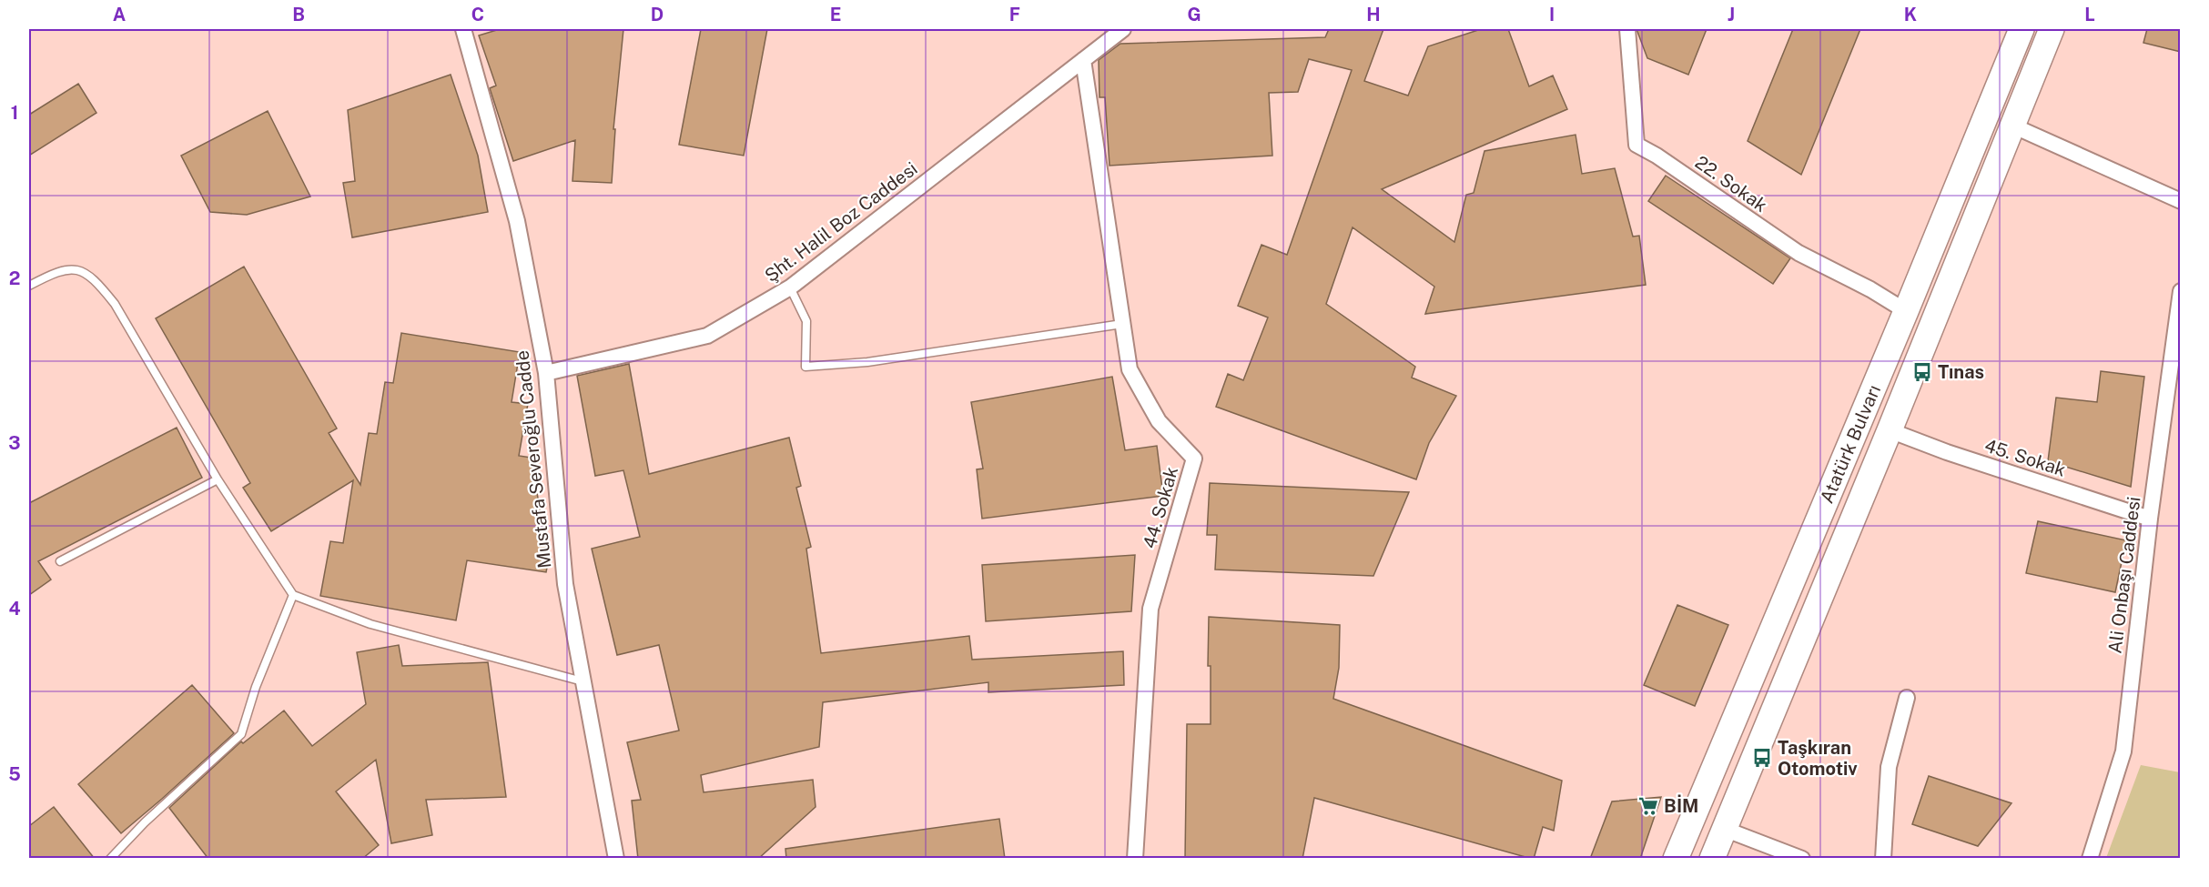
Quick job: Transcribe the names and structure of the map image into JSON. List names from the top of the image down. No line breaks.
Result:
{"streets":{"main road":["Atatürk Bulvarı"],"street":["22. Sokak","Şht. Halil Boz Caddesi","45. Sokak","Mustafa Severoğlu Cadde","44. Sokak","Ali Onbaşı Caddesi"]},"crossings":[["22. Sokak","Atatürk Bulvarı"],["Şht. Halil Boz Caddesi","Mustafa Severoğlu Cadde"],["Şht. Halil Boz Caddesi","44. Sokak"],["Atatürk Bulvarı","45. Sokak"],["45. Sokak","Ali Onbaşı Caddesi"]],"places":{"bus stop":["Tınas","Taşkıran Otomotiv"],"supermarket":["BİM"]},"grid":{"columns":["A","B","C","D","E","F","G","H","I","J","K","L"],"rows":["1","2","3","4","5"]}}
